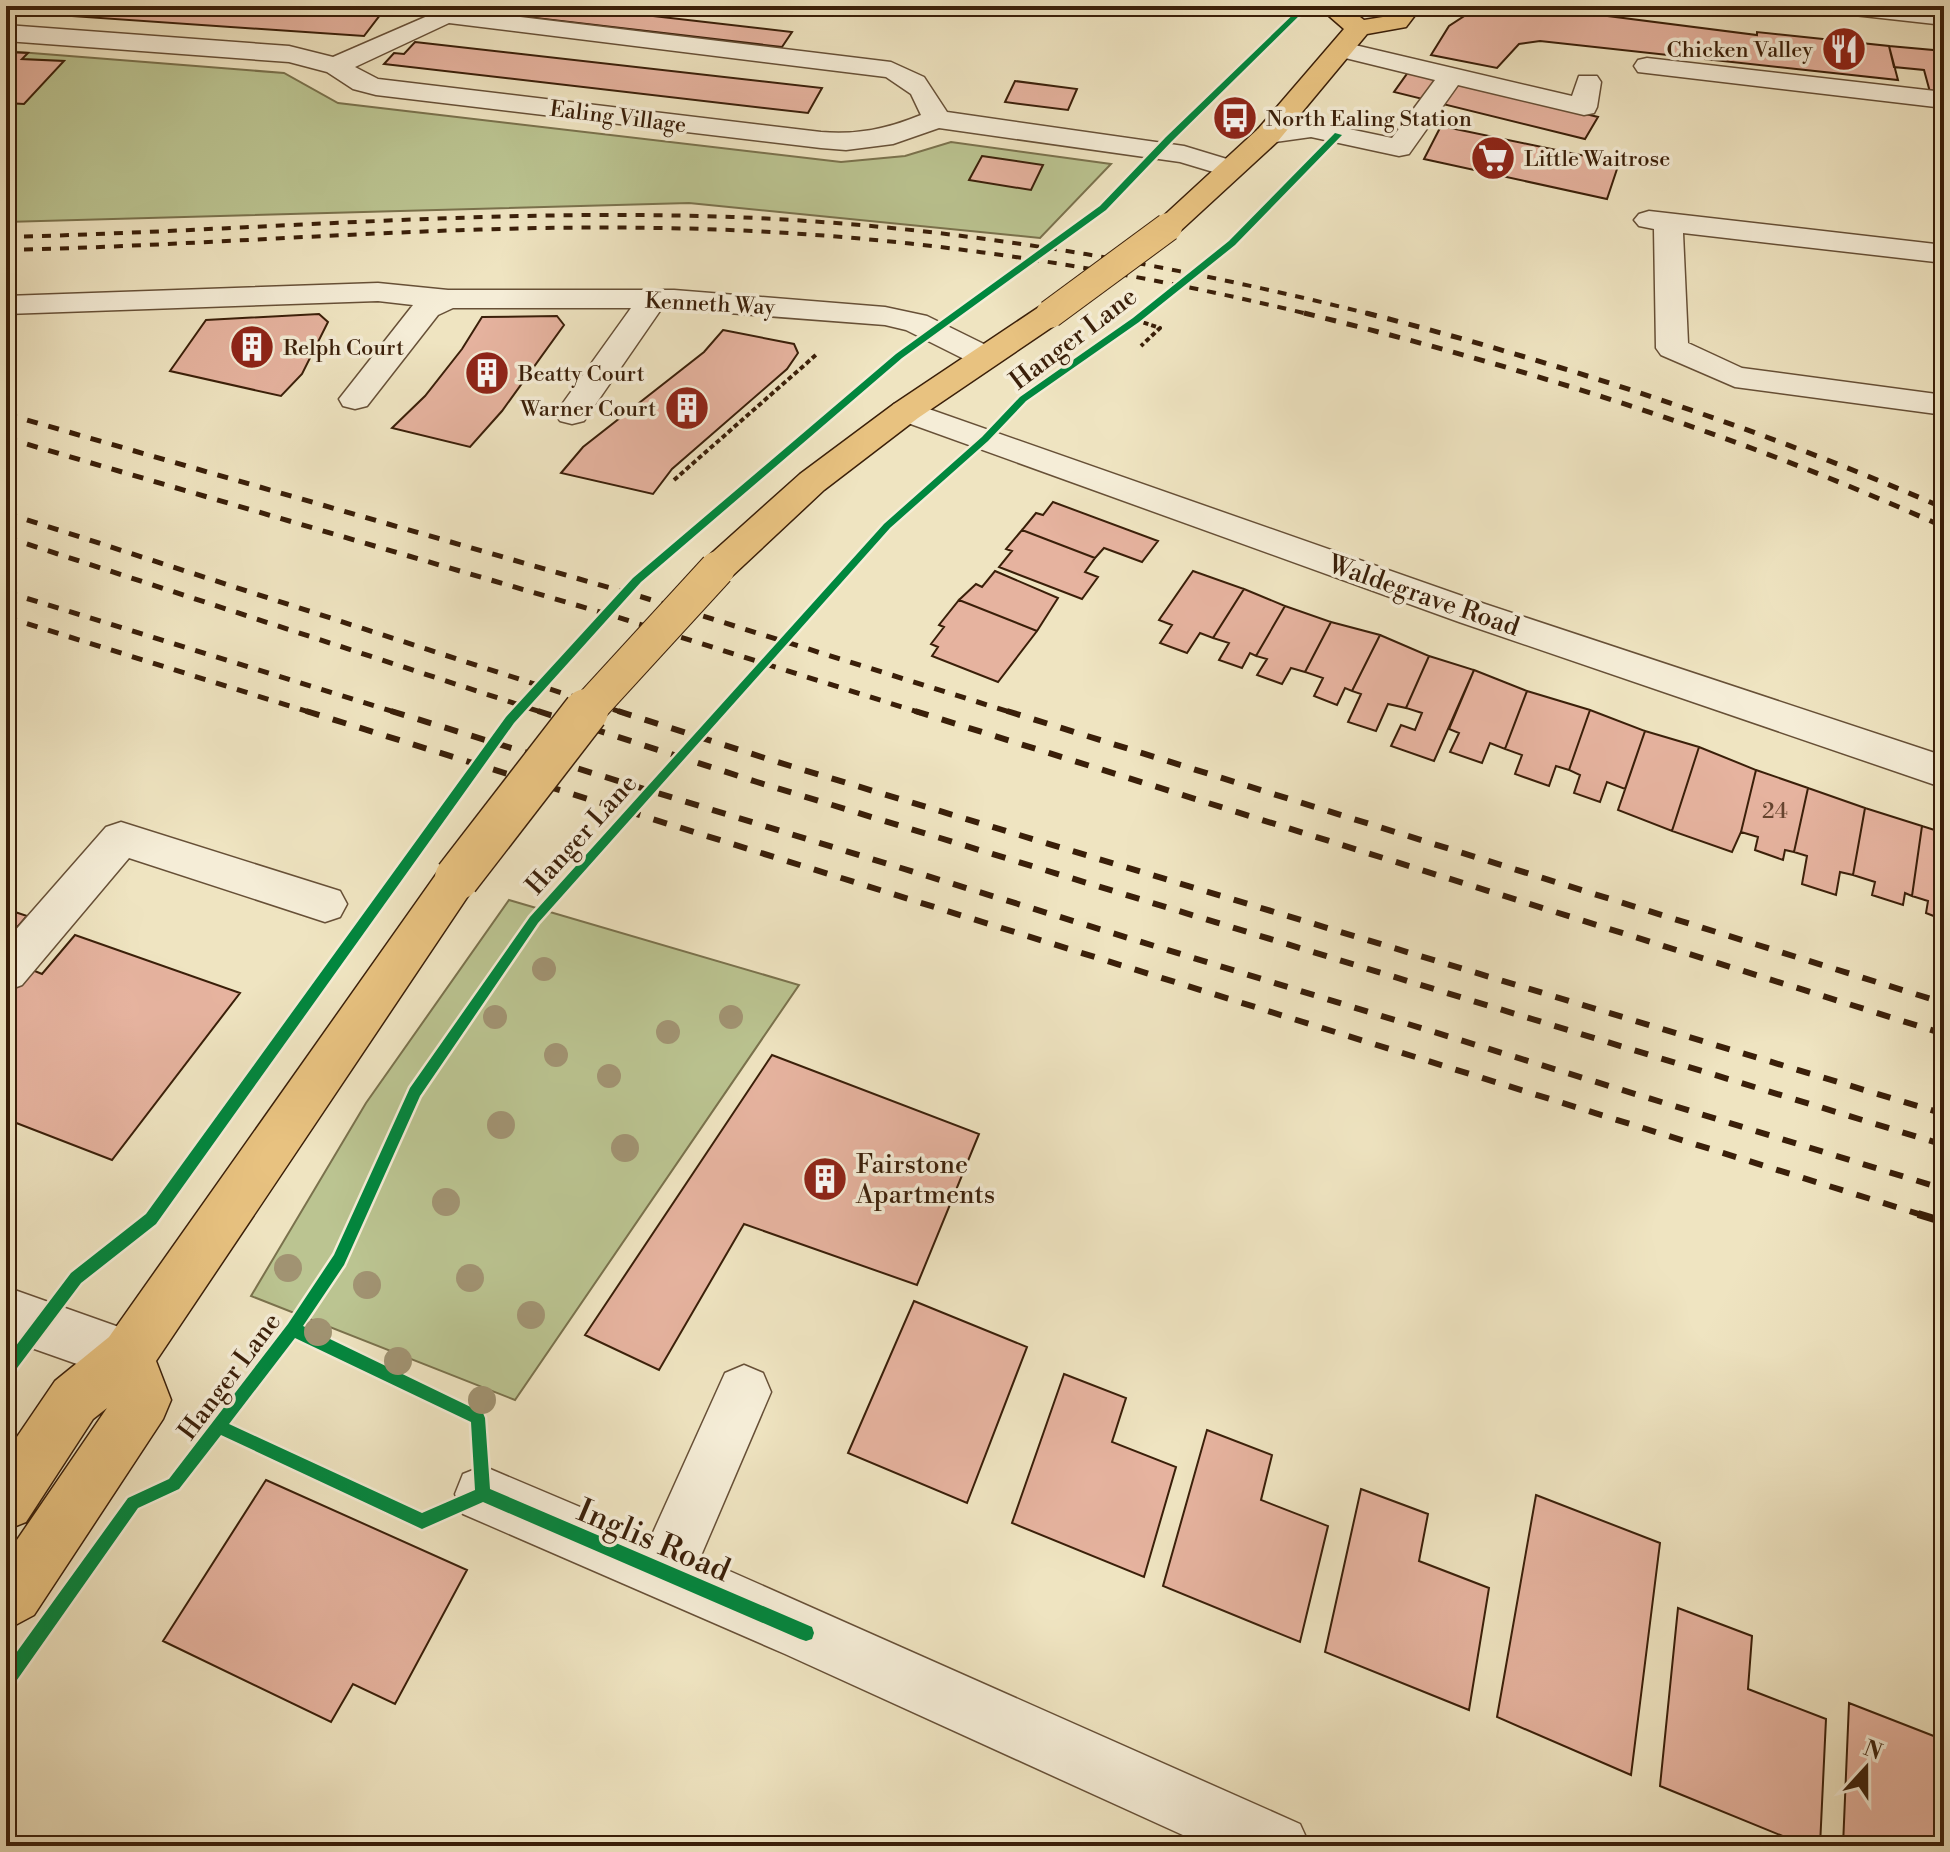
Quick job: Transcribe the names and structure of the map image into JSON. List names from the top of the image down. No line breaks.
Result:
{"streets":{"highway":["Hanger Lane"],"street":["Ealing Village","Kenneth Way","Waldegrave Road","Inglis Road"]},"crossings":[["Ealing Village","Hanger Lane"],["Kenneth Way","Hanger Lane"],["Hanger Lane","Waldegrave Road"]],"places":{"restaurant":["Chicken Valley"],"bus stop":["North Ealing Station"],"supermarket":["Little Waitrose"],"building":["Relph Court","Beatty Court","Warner Court","Fairstone Apartments"]},"house_numbers":["24"],"north":"top"}
